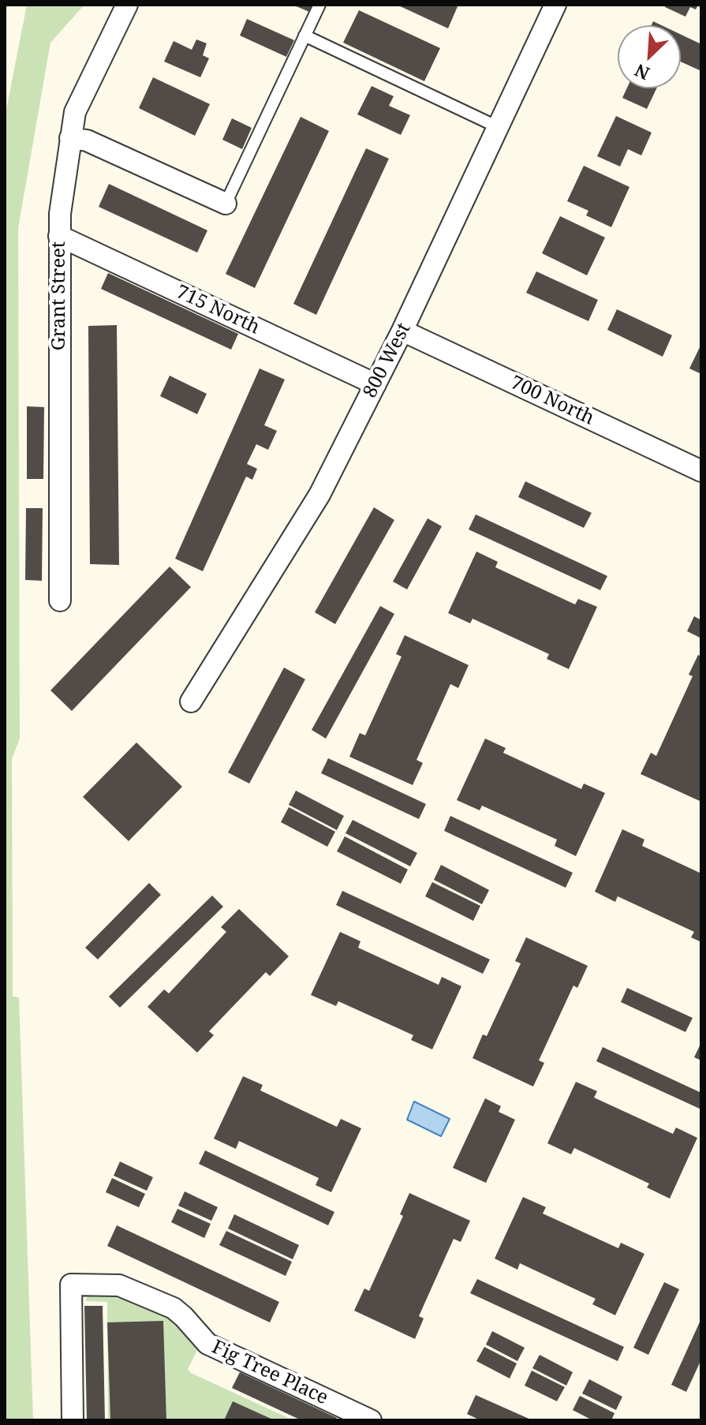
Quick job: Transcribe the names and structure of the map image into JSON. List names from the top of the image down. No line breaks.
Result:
{"streets":{"street":["Grant Street","715 North","800 West","700 North","Fig Tree Place"]},"crossings":[["Grant Street","715 North"],["715 North","800 West"],["800 West","700 North"]],"north":"bottom left"}
